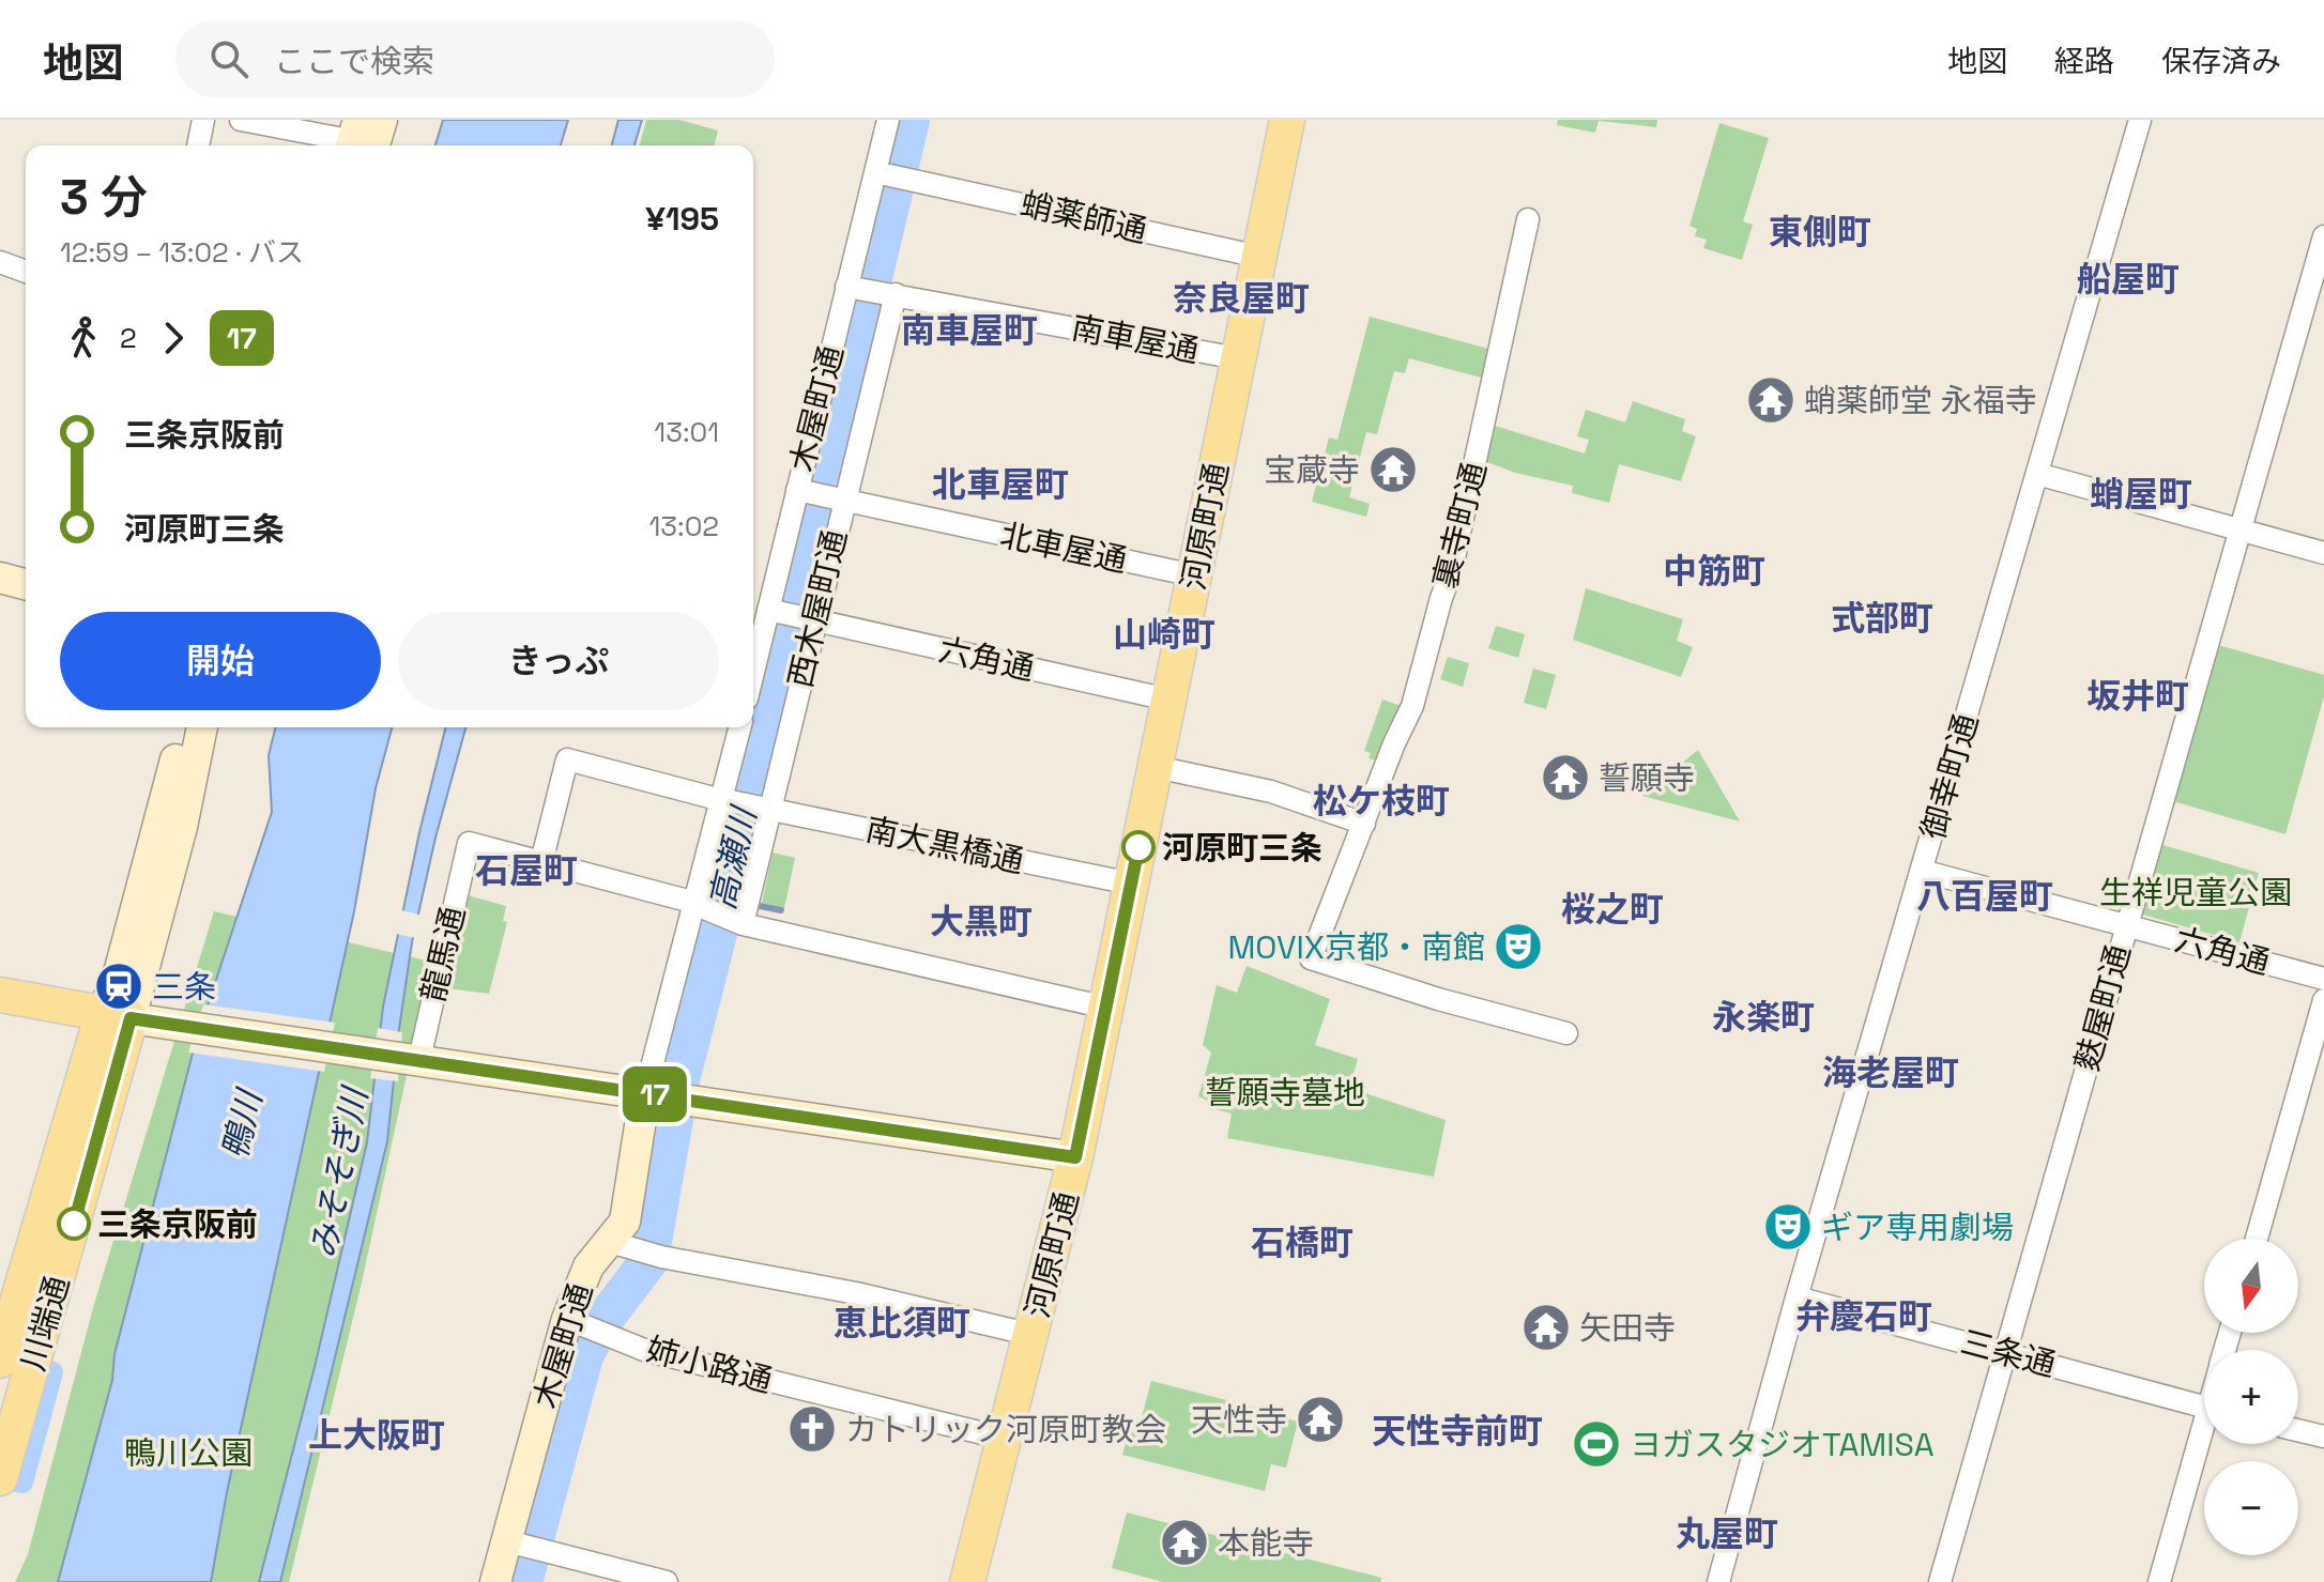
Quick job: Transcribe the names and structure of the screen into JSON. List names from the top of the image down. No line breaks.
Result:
{"streets":{"main road":["河原町通","川端通"],"street":["蛸薬師通","南車屋通","木屋町通","裏寺町通","北車屋通","西木屋町通","六角通","御幸町通","南大黒橋通","龍馬通","麩屋町通","三条通","姉小路通"]},"crossings":[["蛸薬師通","木屋町通"],["蛸薬師通","河原町通"],["南車屋通","木屋町通"],["南車屋通","河原町通"],["南車屋通","西木屋町通"],["木屋町通","北車屋通"],["木屋町通","西木屋町通"],["木屋町通","六角通"],["木屋町通","南大黒橋通"],["木屋町通","龍馬通"],["木屋町通","姉小路通"],["河原町通","北車屋通"],["河原町通","六角通"],["河原町通","南大黒橋通"],["河原町通","姉小路通"],["北車屋通","西木屋町通"],["西木屋町通","六角通"],["西木屋町通","南大黒橋通"],["西木屋町通","龍馬通"],["六角通","御幸町通"],["六角通","麩屋町通"],["御幸町通","三条通"],["南大黒橋通","龍馬通"],["麩屋町通","三条通"]],"districts":["東側町","船屋町","奈良屋町","南車屋町","北車屋町","蛸屋町","中筋町","式部町","山崎町","坂井町","松ケ枝町","石屋町","八百屋町","桜之町","大黒町","永楽町","海老屋町","石橋町","弁慶石町","恵比須町","天性寺前町","上大阪町","丸屋町"],"water":["高瀬川","鴨川","みそそぎ川"],"parks":["生祥児童公園","誓願寺墓地","鴨川公園"],"places":{"temple":["蛸薬師堂 永福寺","宝蔵寺","誓願寺","矢田寺","天性寺","本能寺"],"other":["河原町三条","三条京阪前"],"theatre":["MOVIX京都・南館","ギア専用劇場"],"station":["三条"],"church":["カトリック河原町教会"],"sports":["ヨガスタジオTAMISA"]},"lines":["bus line 17"],"north":"bottom","page":{"header":"地図","search":"ここで検索","nav":["地図","経路","保存済み"],"on_map":"17","heading":["3 分","12:59 – 13:02 · バス","¥195"],"legs":["2","17"],"list":[{"name":"三条京阪前","value":"13:01"},{"name":"河原町三条","value":"13:02"}],"buttons":["開始","きっぷ"],"map_buttons":["+","−"]}}
